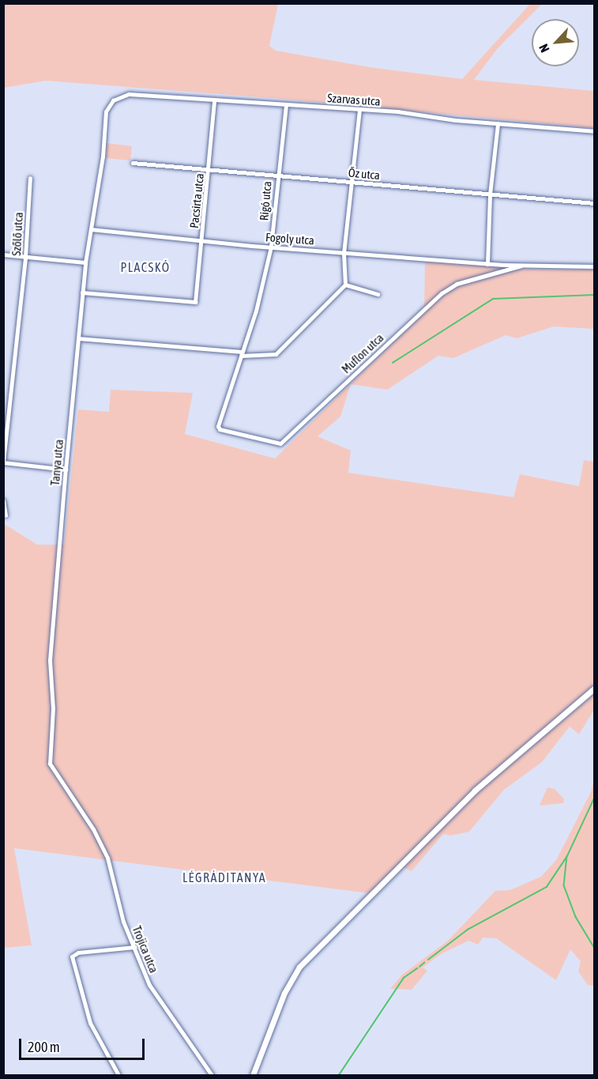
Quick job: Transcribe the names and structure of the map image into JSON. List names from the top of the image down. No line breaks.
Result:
{"streets":{"street":["Szarvas utca","Őz utca","Pacsirta utca","Rigó utca","Szőlő utca","Fogoly utca","Muflon utca","Tanya utca","Trojica utca"]},"crossings":[["Szarvas utca","Pacsirta utca"],["Szarvas utca","Rigó utca"],["Szarvas utca","Tanya utca"],["Őz utca","Pacsirta utca"],["Őz utca","Rigó utca"],["Pacsirta utca","Fogoly utca"],["Pacsirta utca","Tanya utca"],["Rigó utca","Fogoly utca"],["Rigó utca","Muflon utca"],["Fogoly utca","Muflon utca"],["Fogoly utca","Tanya utca"],["Tanya utca","Trojica utca"]],"districts":["PLACSKÓ","LÉGRÁDITANYA"],"scale_bar":"200 m","north":"bottom left"}
